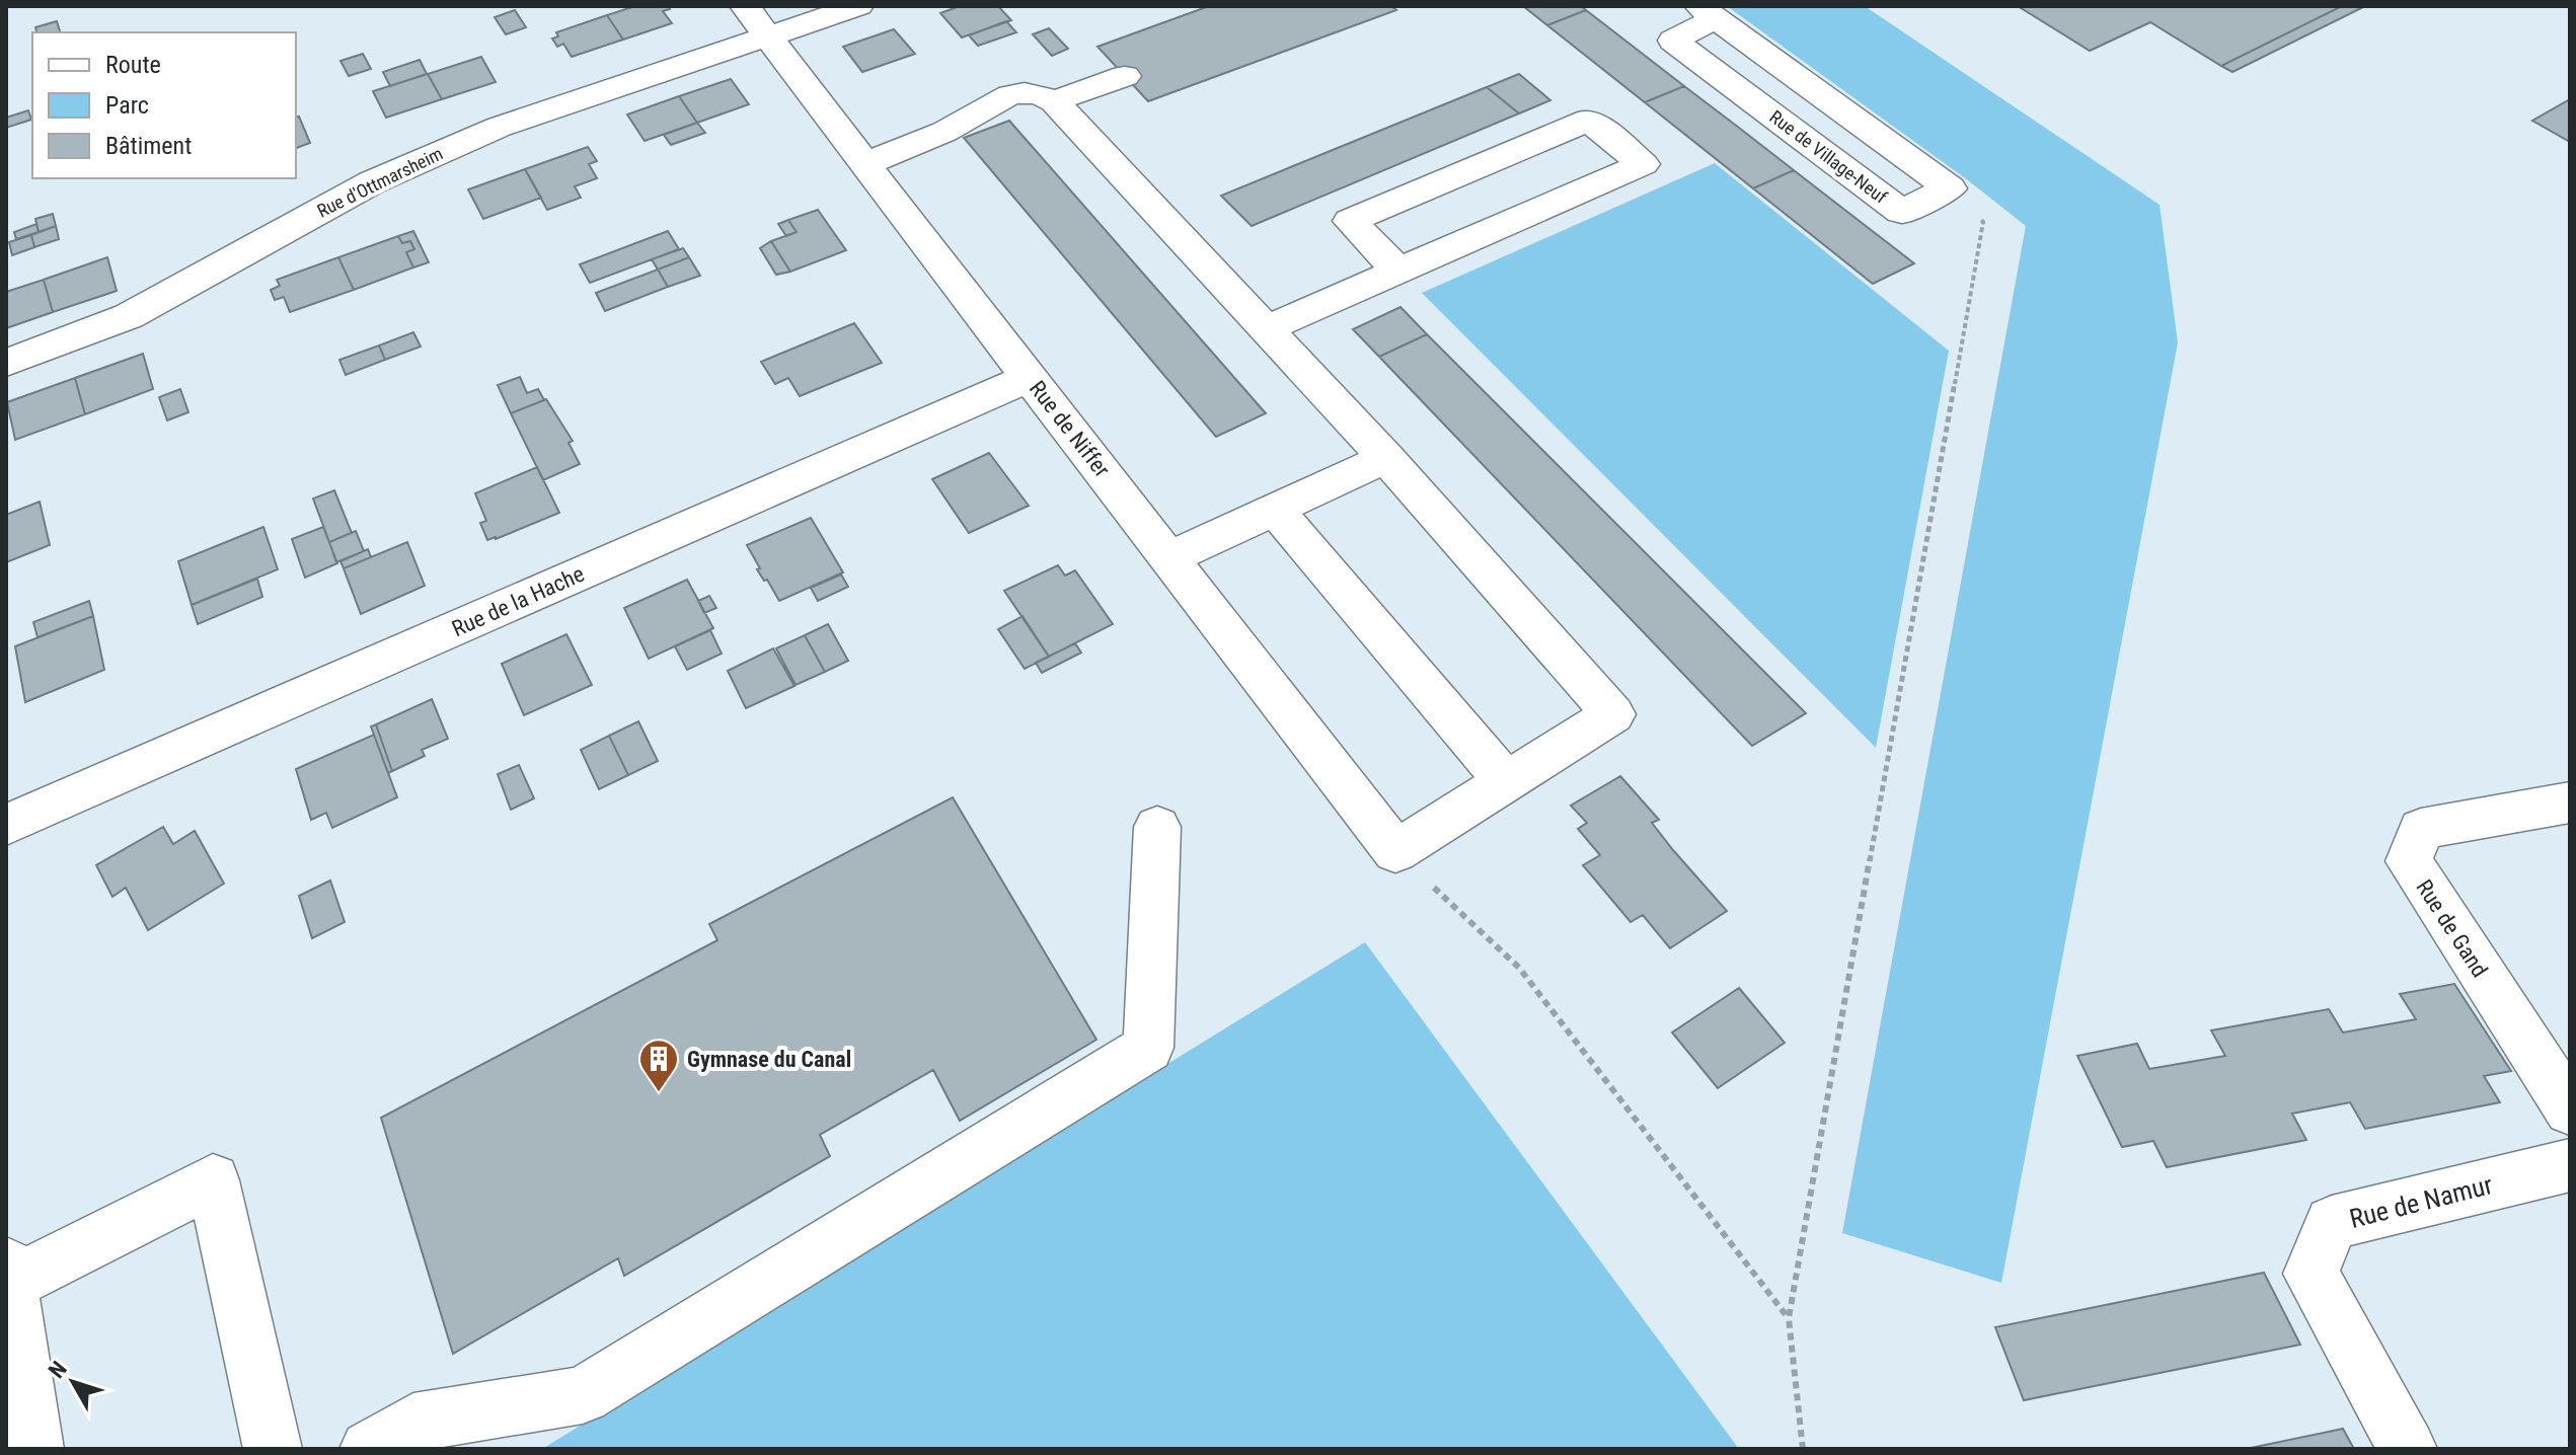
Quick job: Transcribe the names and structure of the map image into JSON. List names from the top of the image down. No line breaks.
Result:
{"streets":{"street":["Rue de Village-Neuf","Rue d'Ottmarsheim","Rue de Niffer","Rue de la Hache","Rue de Gand","Rue de Namur"]},"crossings":[["Rue d'Ottmarsheim","Rue de Niffer"],["Rue de Niffer","Rue de la Hache"]],"places":{"building":["Gymnase du Canal"]},"legend":["Route","Parc","Bâtiment"],"north":"top left"}
